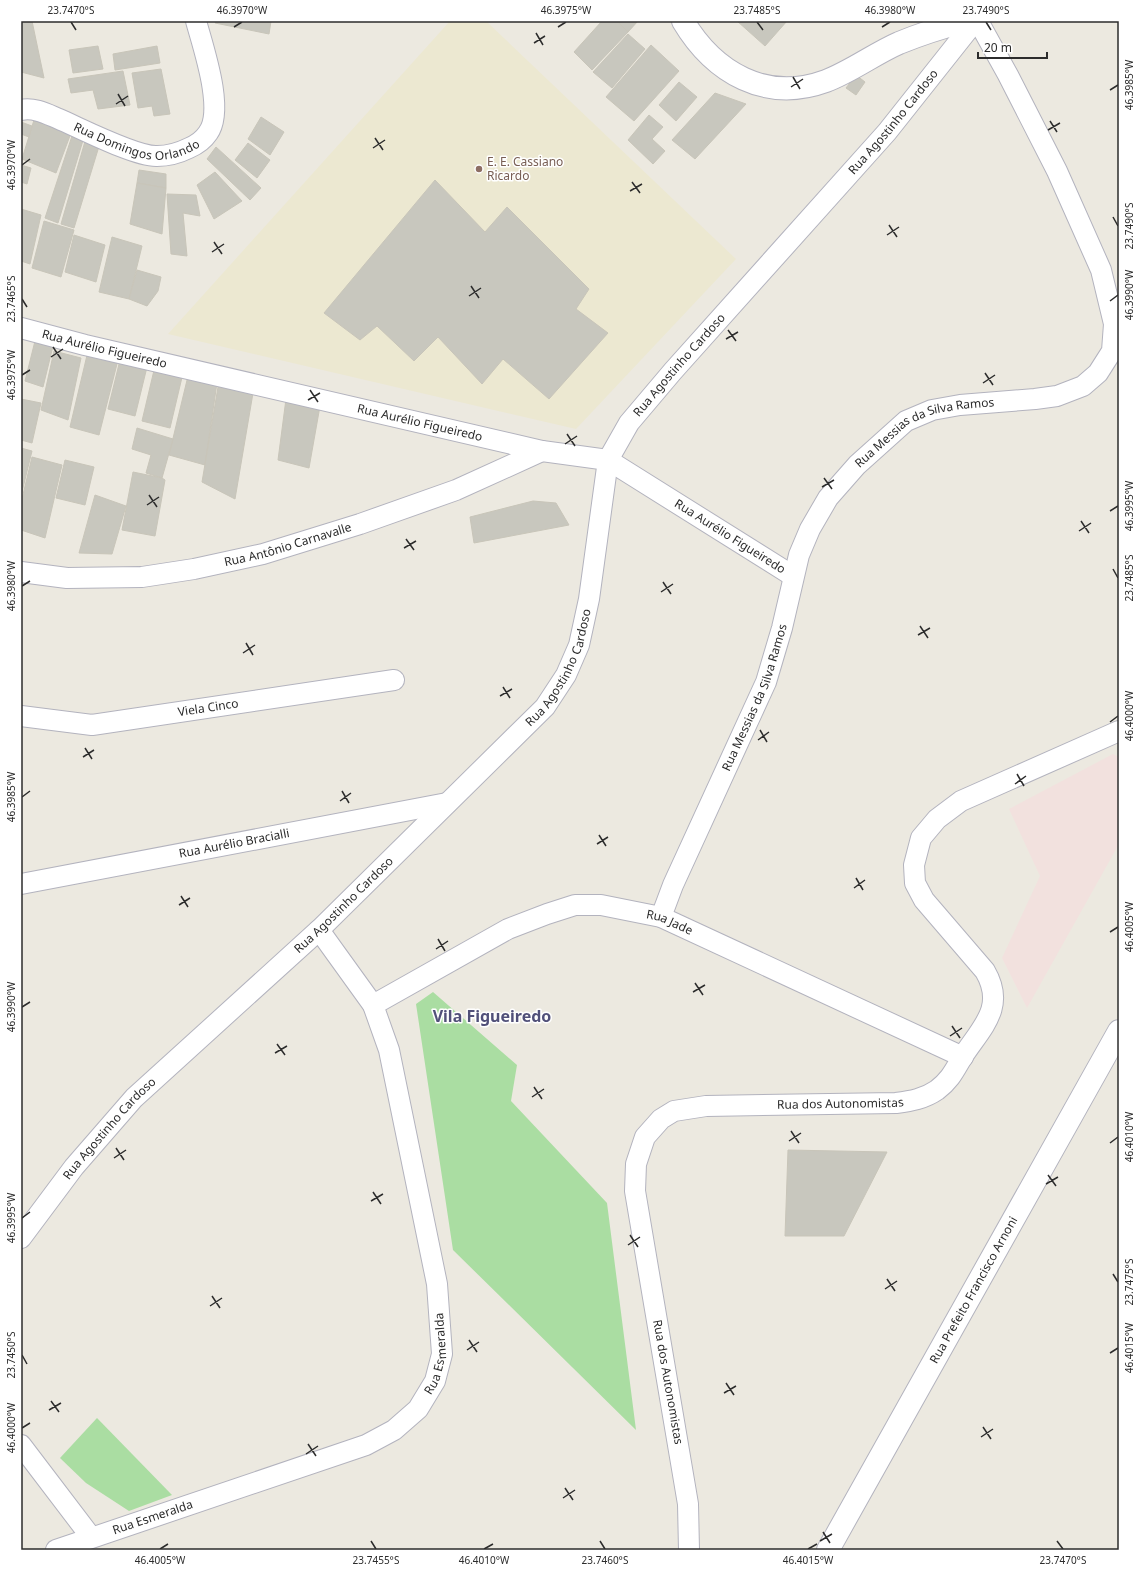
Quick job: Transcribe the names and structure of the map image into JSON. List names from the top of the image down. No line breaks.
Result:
{"streets":{"main road":["Rua Prefeito Francisco Arnoni"],"street":["Rua Agostinho Cardoso","Rua Domingos Orlando","Rua Aurélio Figueiredo","Rua Messias da Silva Ramos","Rua Antônio Carnavalle","Viela Cinco","Rua Aurélio Bracialli","Rua Jade","Rua dos Autonomistas","Rua Esmeralda"]},"crossings":[["Rua Agostinho Cardoso","Rua Aurélio Figueiredo"],["Rua Agostinho Cardoso","Rua Aurélio Bracialli"],["Rua Agostinho Cardoso","Rua Esmeralda"],["Rua Aurélio Figueiredo","Rua Messias da Silva Ramos"],["Rua Aurélio Figueiredo","Rua Antônio Carnavalle"],["Rua Messias da Silva Ramos","Rua Jade"],["Rua Jade","Rua dos Autonomistas"],["Rua Jade","Rua Esmeralda"]],"districts":["Vila Figueiredo"],"places":["E. E. Cassiano Ricardo"],"scale_bar":"20 m","coordinates":["23.7470°S","46.3970°W","46.3975°W","23.7485°S","46.3980°W","23.7490°S","46.3985°W","46.3990°W","23.7465°S","46.3995°W","46.4000°W","46.4005°W","46.4010°W","23.7475°S","46.4015°W","23.7450°S","23.7455°S","23.7460°S"]}
